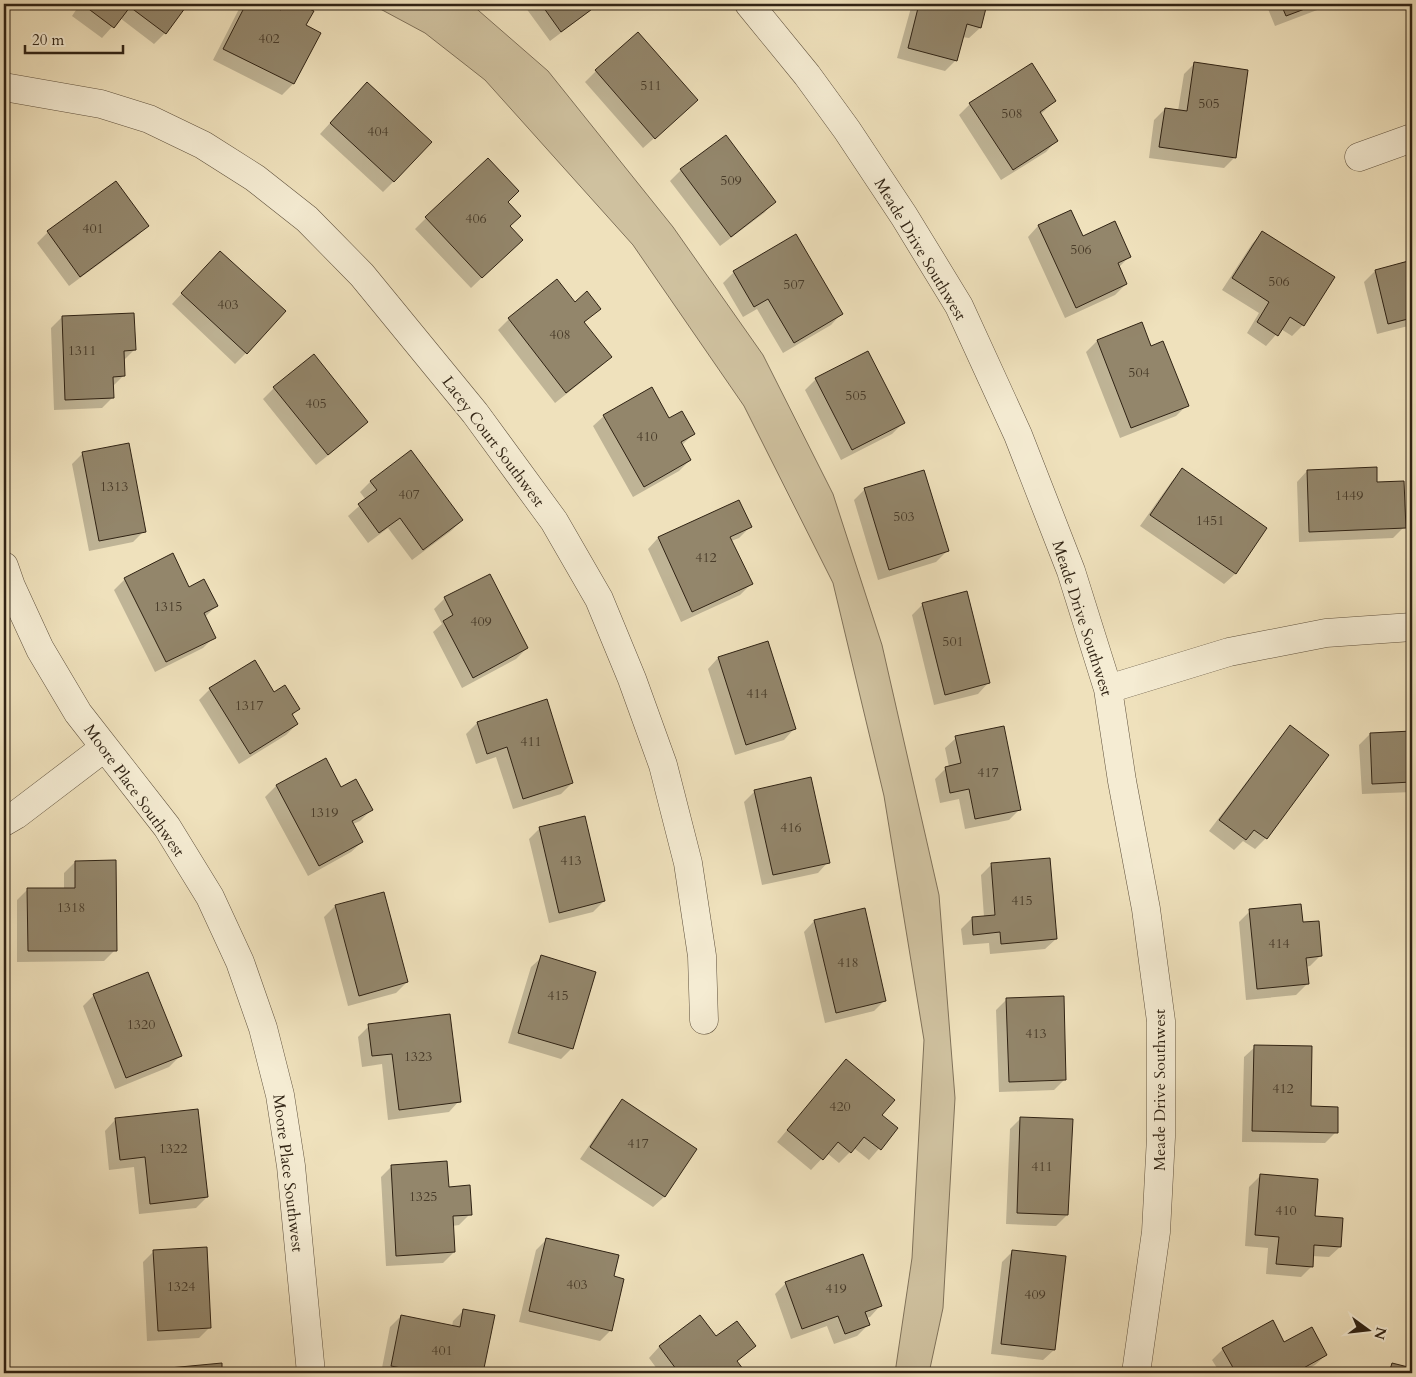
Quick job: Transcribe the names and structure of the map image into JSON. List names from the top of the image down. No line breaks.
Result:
{"streets":{"street":["Meade Drive Southwest","Lacey Court Southwest","Moore Place Southwest"]},"house_numbers":["402","511","505","508","404","509","406","401","506","506","507","403","408","1311","504","505","405","410","1313","407","1449","503","1451","412","1315","409","501","414","1317","411","417","1319","416","413","415","1318","414","418","415","1320","413","1323","412","420","417","1322","411","1325","410","403","1324","419","409","401"],"scale_bar":"20 m","north":"right"}
